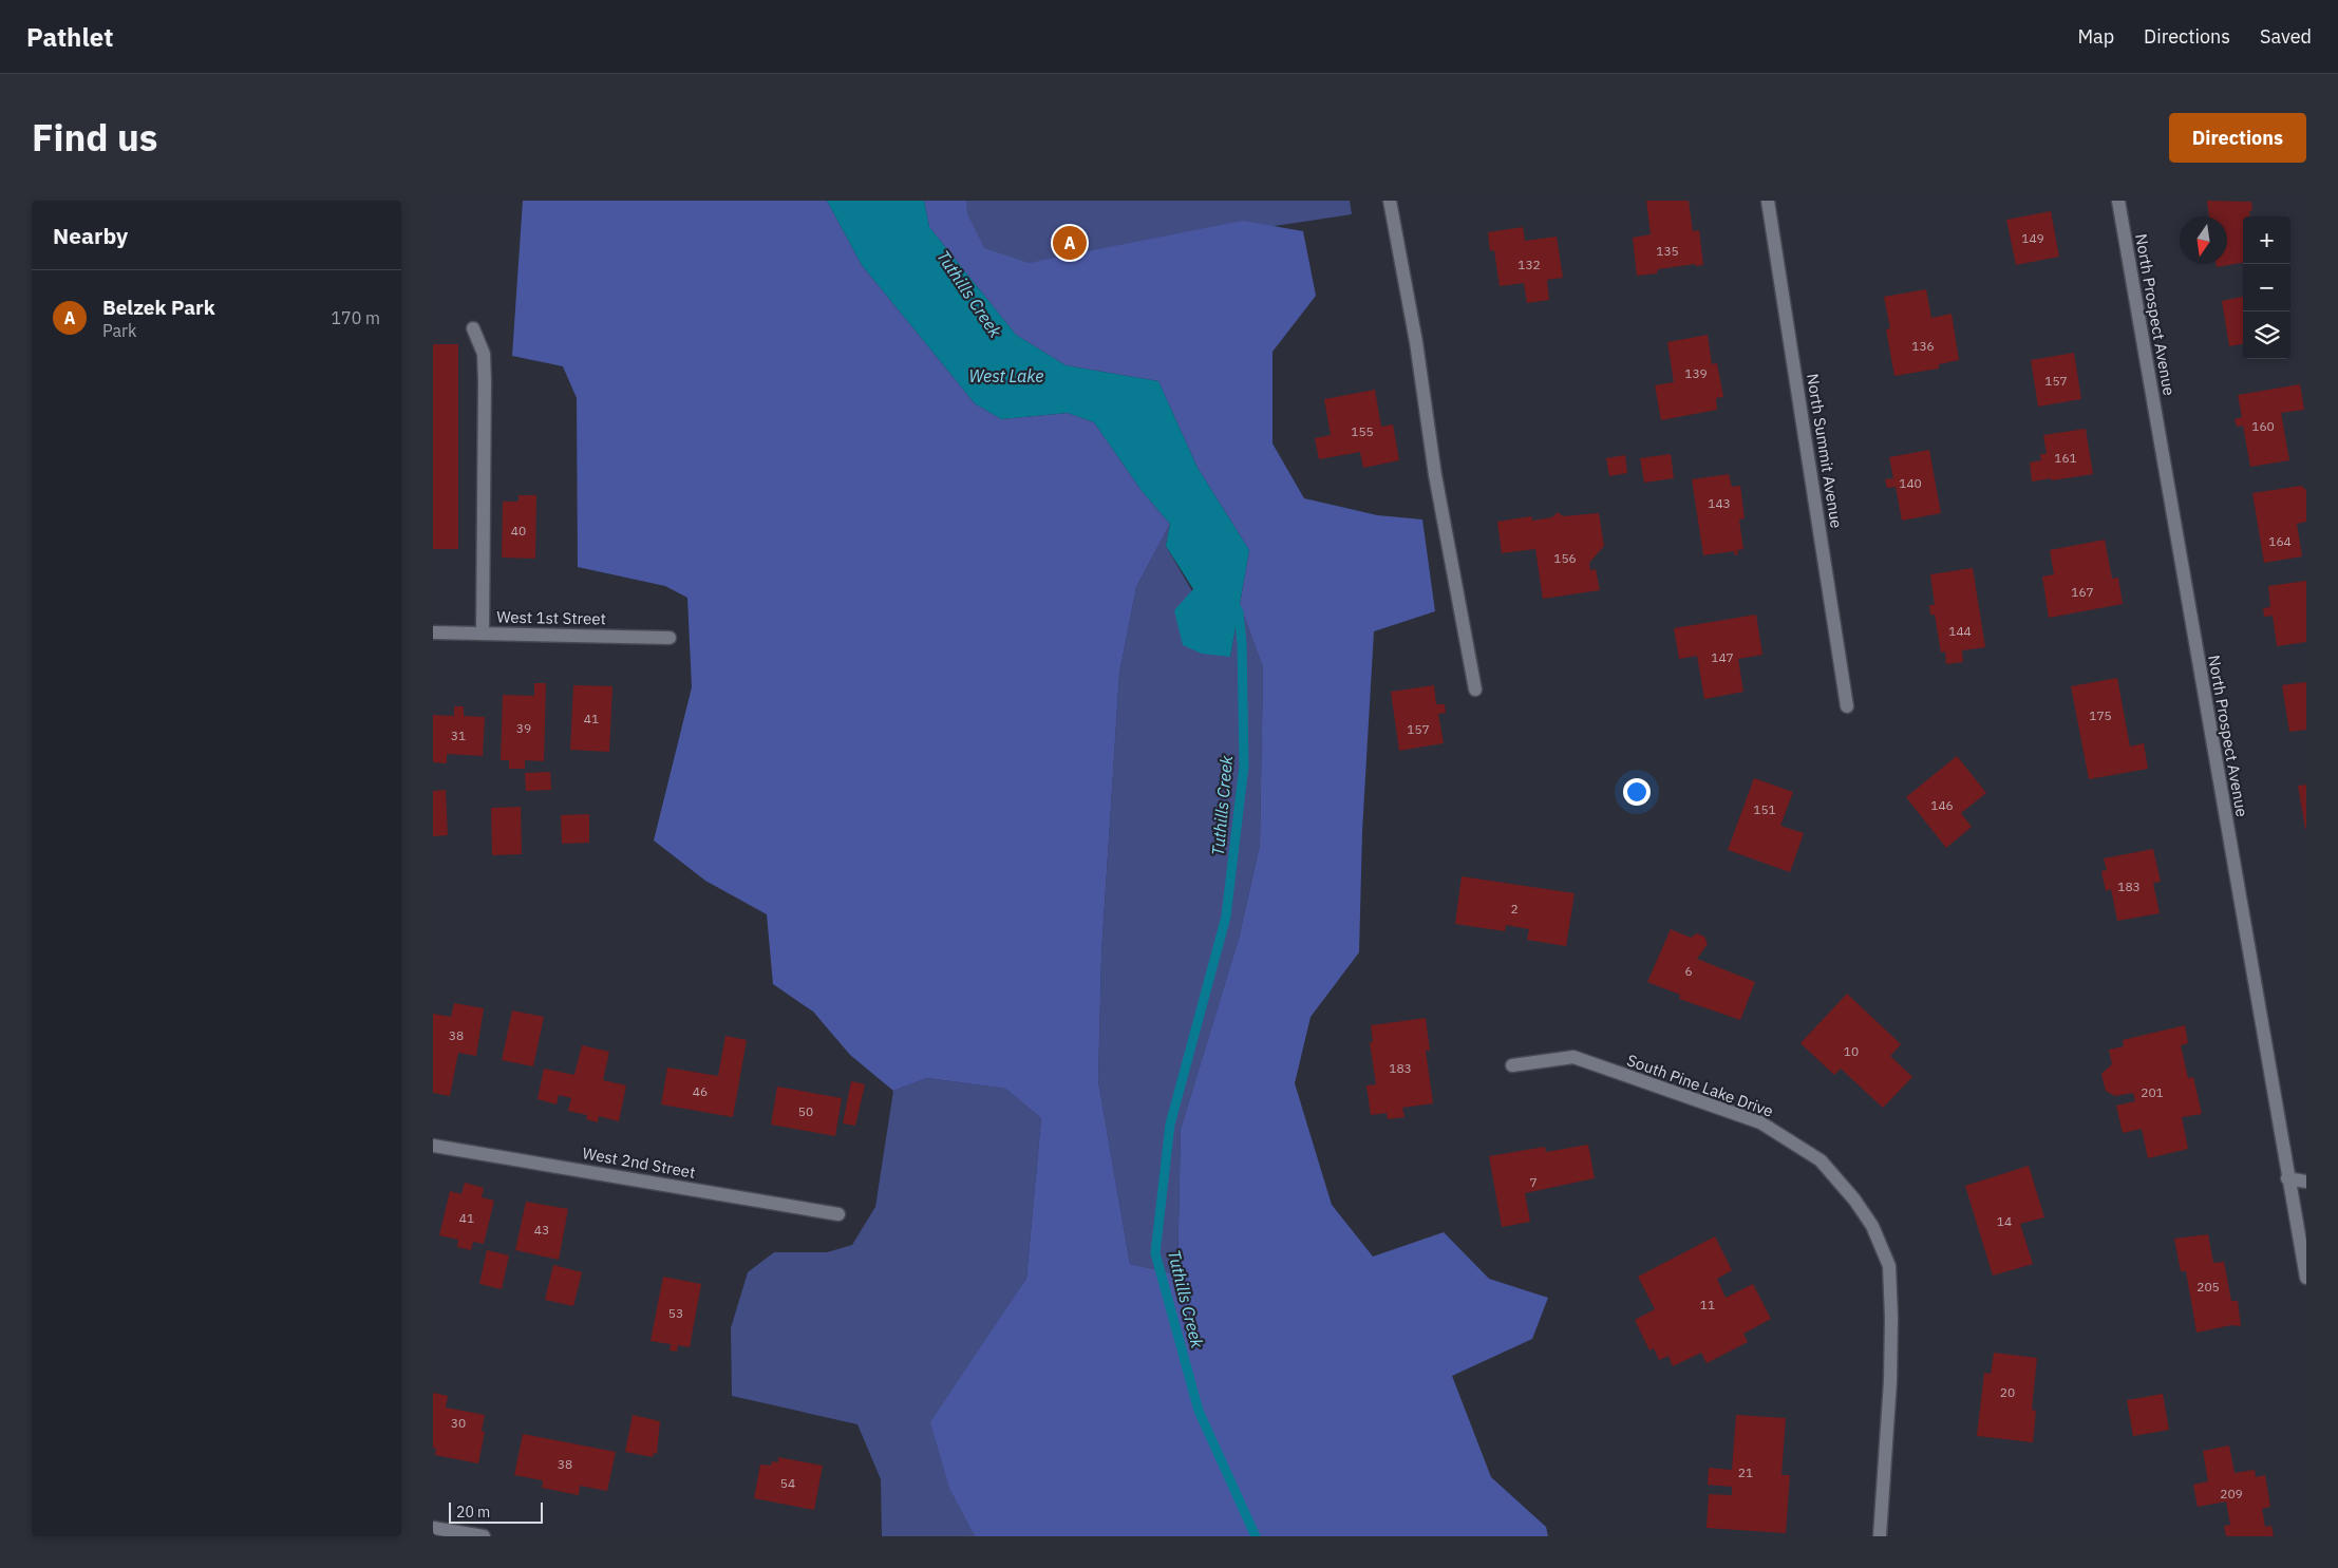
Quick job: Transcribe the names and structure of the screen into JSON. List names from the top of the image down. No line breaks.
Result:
{"streets":{"street":["North Prospect Avenue","North Summit Avenue","West 1st Street","South Pine Lake Drive","West 2nd Street"]},"water":["Tuthills Creek","West Lake"],"house_numbers":["149","135","132","136","139","157","160","155","161","140","143","40","164","156","167","144","147","175","41","39","157","31","146","151","183","2","6","38","10","183","46","201","50","7","41","14","43","205","11","53","20","30","38","21","54","209"],"scale_bar":"20 m","north":"bottom","page":{"header":"Pathlet","nav":["Map","Directions","Saved"],"title":"Find us","buttons":"Directions","heading":"Nearby","map_buttons":["+","−"],"pins":"A","list":[{"mark":"A","name":"Belzek Park","note":"Park","value":"170 m"}],"scale":"20 m"}}
